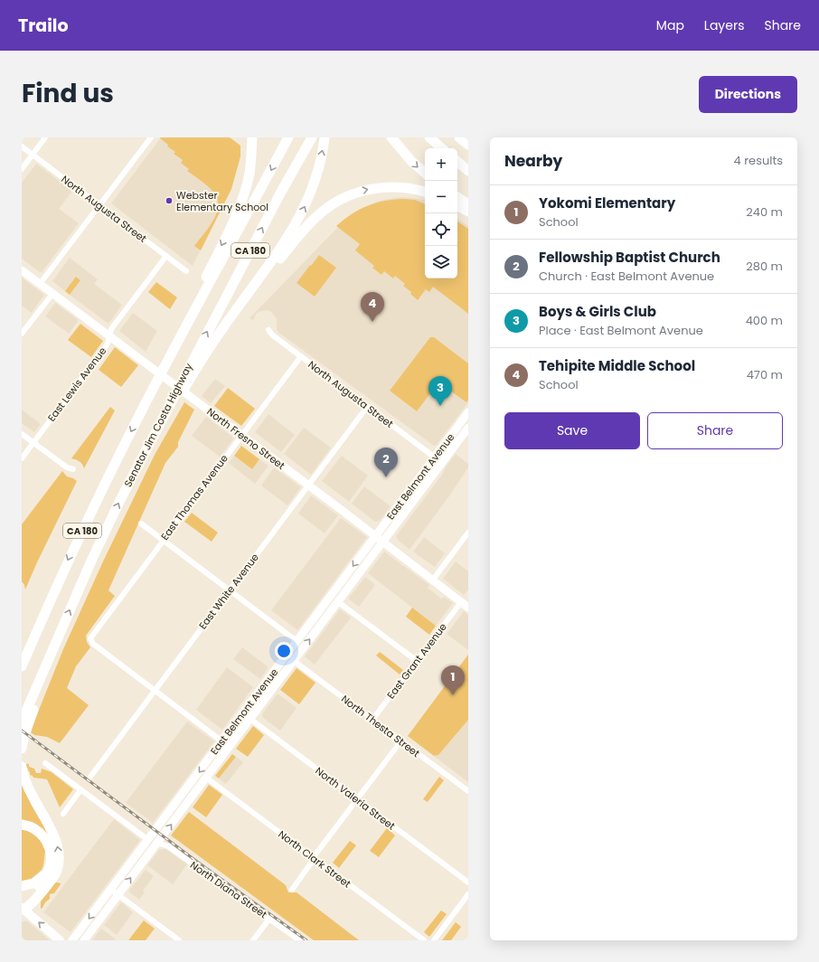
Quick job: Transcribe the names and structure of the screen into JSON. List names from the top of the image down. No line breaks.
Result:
{"streets":{"highway":["CA 180","Senator Jim Costa Highway"],"main road":["North Fresno Street","East Belmont Avenue"],"street":["North Augusta Street","East Lewis Avenue","East Thomas Avenue","East White Avenue","East Grant Avenue","North Thesta Street","North Valeria Street","North Clark Street","North Diana Street"]},"crossings":[["North Augusta Street","East Lewis Avenue"],["North Augusta Street","East Belmont Avenue"],["North Augusta Street","East Thomas Avenue"],["North Augusta Street","East White Avenue"],["East Lewis Avenue","North Fresno Street"],["North Fresno Street","East Belmont Avenue"],["North Fresno Street","East Thomas Avenue"],["North Fresno Street","East White Avenue"],["North Fresno Street","East Grant Avenue"],["East Belmont Avenue","North Thesta Street"],["East Belmont Avenue","North Valeria Street"],["East Belmont Avenue","North Clark Street"],["East Belmont Avenue","North Diana Street"],["East Thomas Avenue","East White Avenue"],["East Grant Avenue","North Thesta Street"]],"places":["Webster Elementary School"],"page":{"header":"Trailo","nav":["Map","Layers","Share"],"title":"Find us","buttons":["Directions",["Save","Share"]],"heading":["Nearby","4 results"],"map_buttons":["+","−"],"list":[{"mark":"1","name":"Yokomi Elementary","note":"School","value":"240 m"},{"mark":"2","name":"Fellowship Baptist Church","note":"Church · East Belmont Avenue","value":"280 m"},{"mark":"3","name":"Boys & Girls Club","note":"Place · East Belmont Avenue","value":"400 m"},{"mark":"4","name":"Tehipite Middle School","note":"School","value":"470 m"}],"pins":["4","3","2","1"]}}
